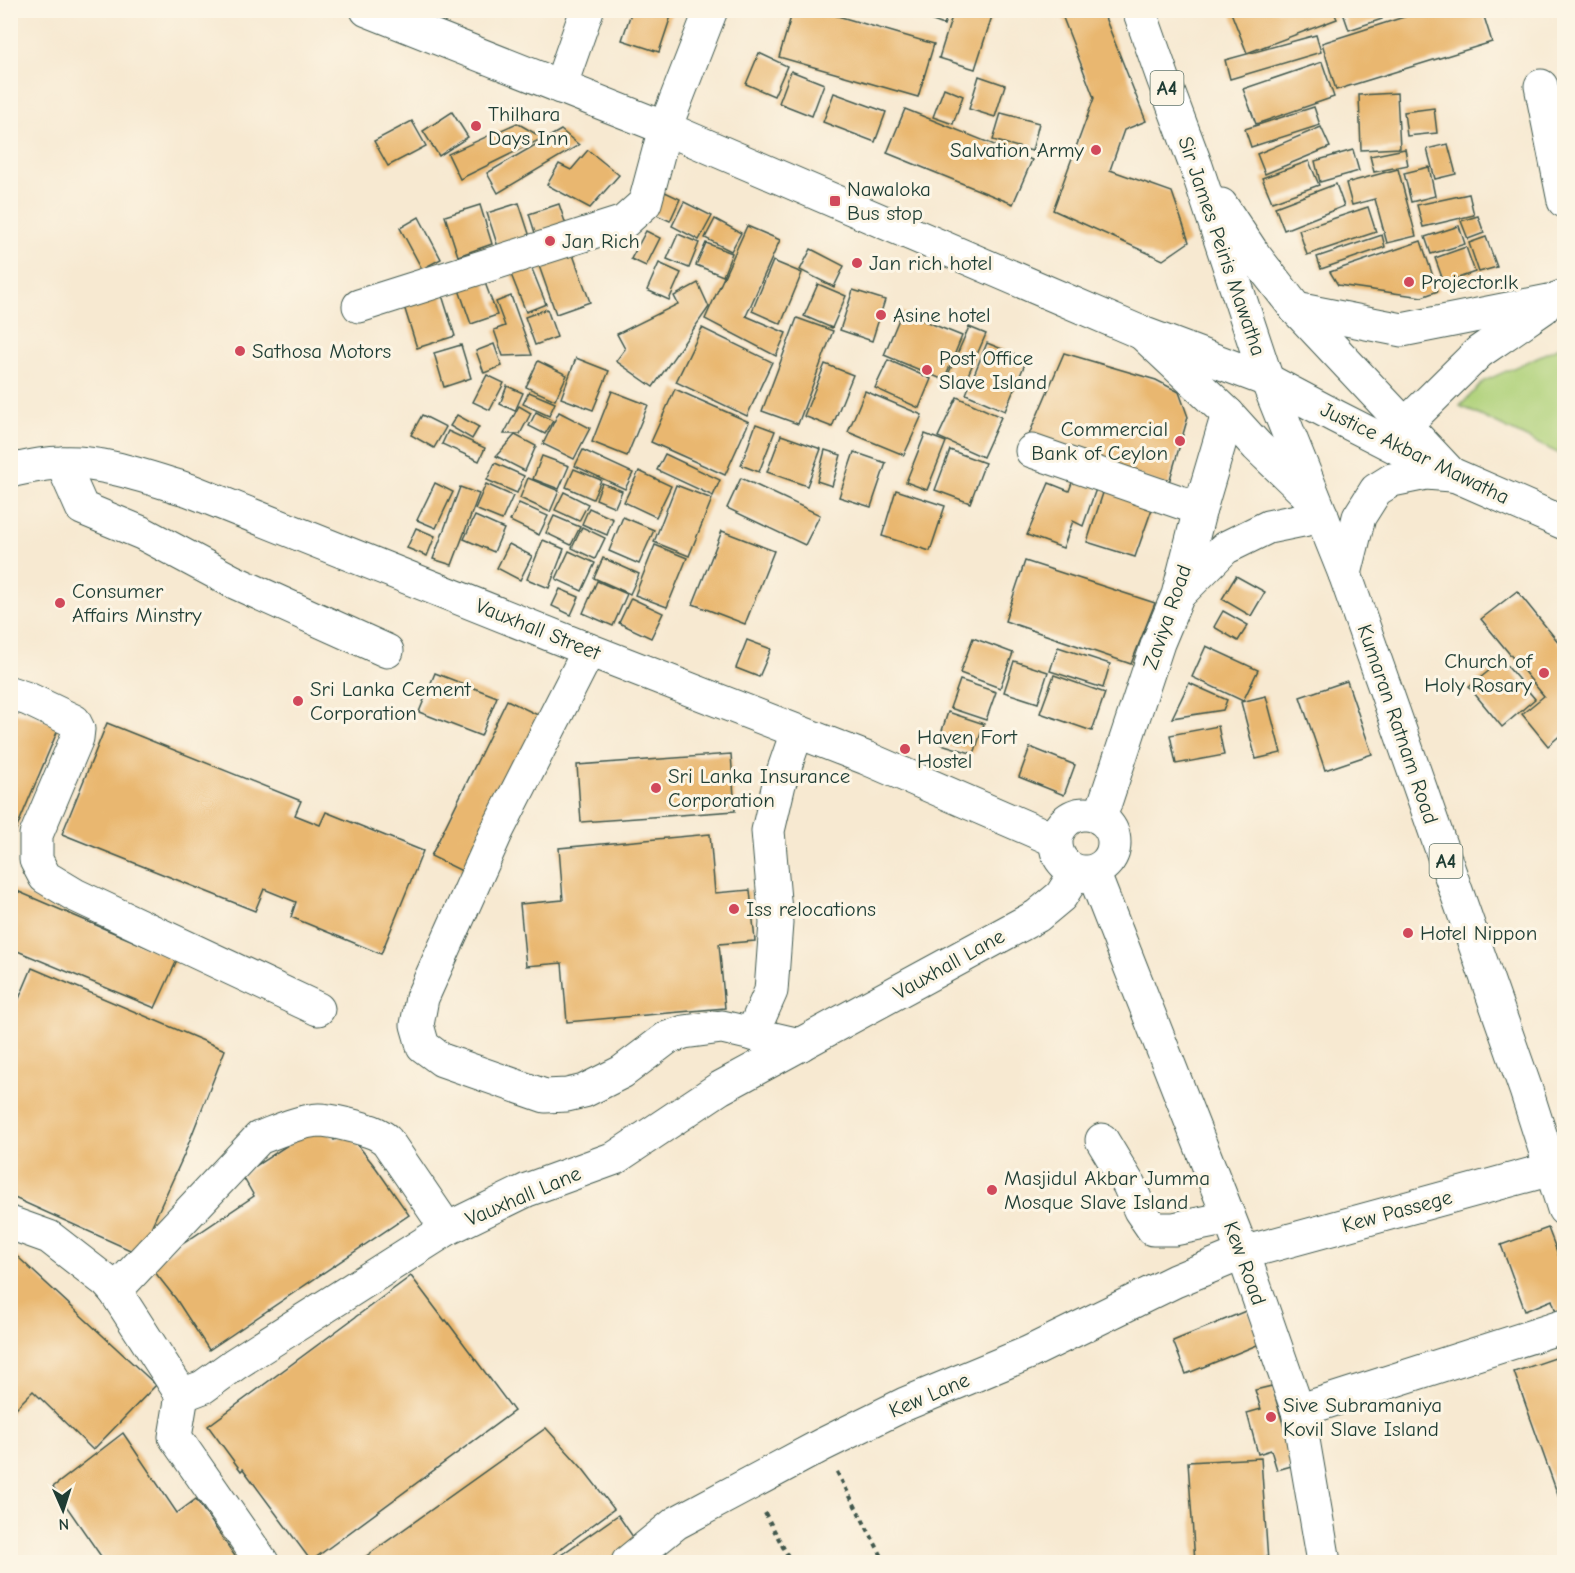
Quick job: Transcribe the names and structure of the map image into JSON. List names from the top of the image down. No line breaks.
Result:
{"streets":{"main road":["A4","Sir James Peiris Mawatha","Justice Akbar Mawatha","Zaviya Road","Vauxhall Street","Kumaran Ratnam Road","Vauxhall Lane","Kew Passege","Kew Road","Kew Lane"]},"crossings":[["Sir James Peiris Mawatha","Justice Akbar Mawatha"],["Sir James Peiris Mawatha","Kumaran Ratnam Road"],["Justice Akbar Mawatha","Kumaran Ratnam Road"],["Zaviya Road","Vauxhall Street"],["Zaviya Road","Vauxhall Lane"],["Zaviya Road","Kew Road"],["Vauxhall Street","Vauxhall Lane"],["Vauxhall Street","Kew Road"],["Kumaran Ratnam Road","Kew Passege"],["Vauxhall Lane","Kew Road"],["Kew Passege","Kew Road"],["Kew Passege","Kew Lane"],["Kew Road","Kew Lane"]],"places":{"other":["Thilhara Days Inn","Salvation Army","Jan Rich","Jan rich hotel","Projector.lk","Asine hotel","Sathosa Motors","Post Office Slave Island","Commercial Bank of Ceylon","Consumer Affairs Minstry","Church of Holy Rosary","Sri Lanka Cement Corporation","Haven Fort Hostel","Sri Lanka Insurance Corporation","Iss relocations","Hotel Nippon","Masjidul Akbar Jumma Mosque Slave Island","Sive Subramaniya Kovil Slave Island"],"transit":["Nawaloka Bus stop"]},"north":"bottom"}
